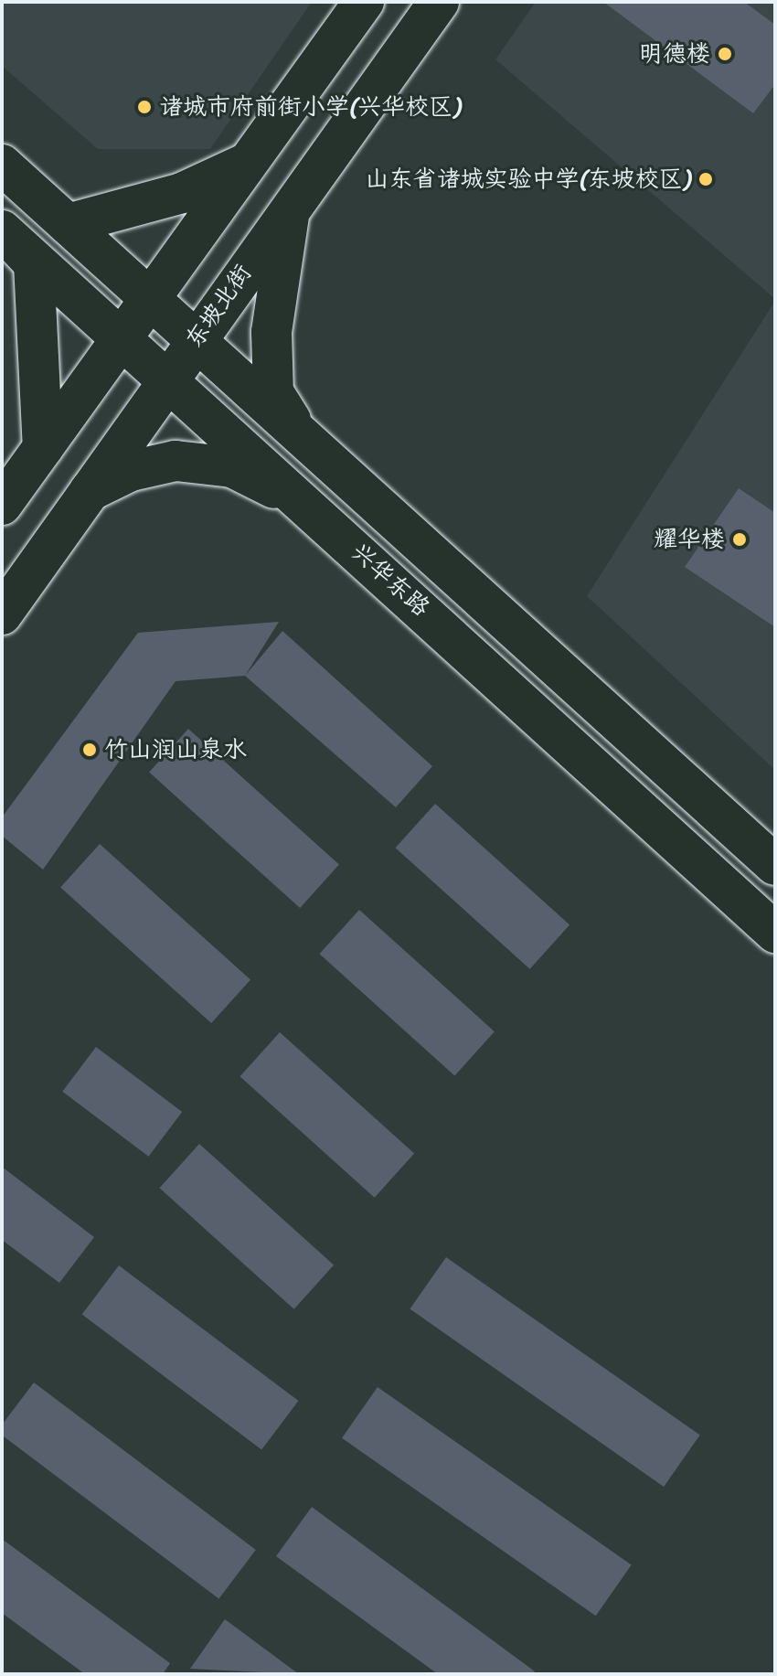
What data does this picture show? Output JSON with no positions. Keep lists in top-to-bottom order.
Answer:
{
  "streets": {
    "main road": ["东坡北街", "兴华东路"]
  },
  "crossings": [
    ["东坡北街", "兴华东路"]
  ],
  "places": [
    "明德楼",
    "诸城市府前街小学(兴华校区)",
    "山东省诸城实验中学(东坡校区)",
    "耀华楼",
    "竹山润山泉水"
  ]
}
